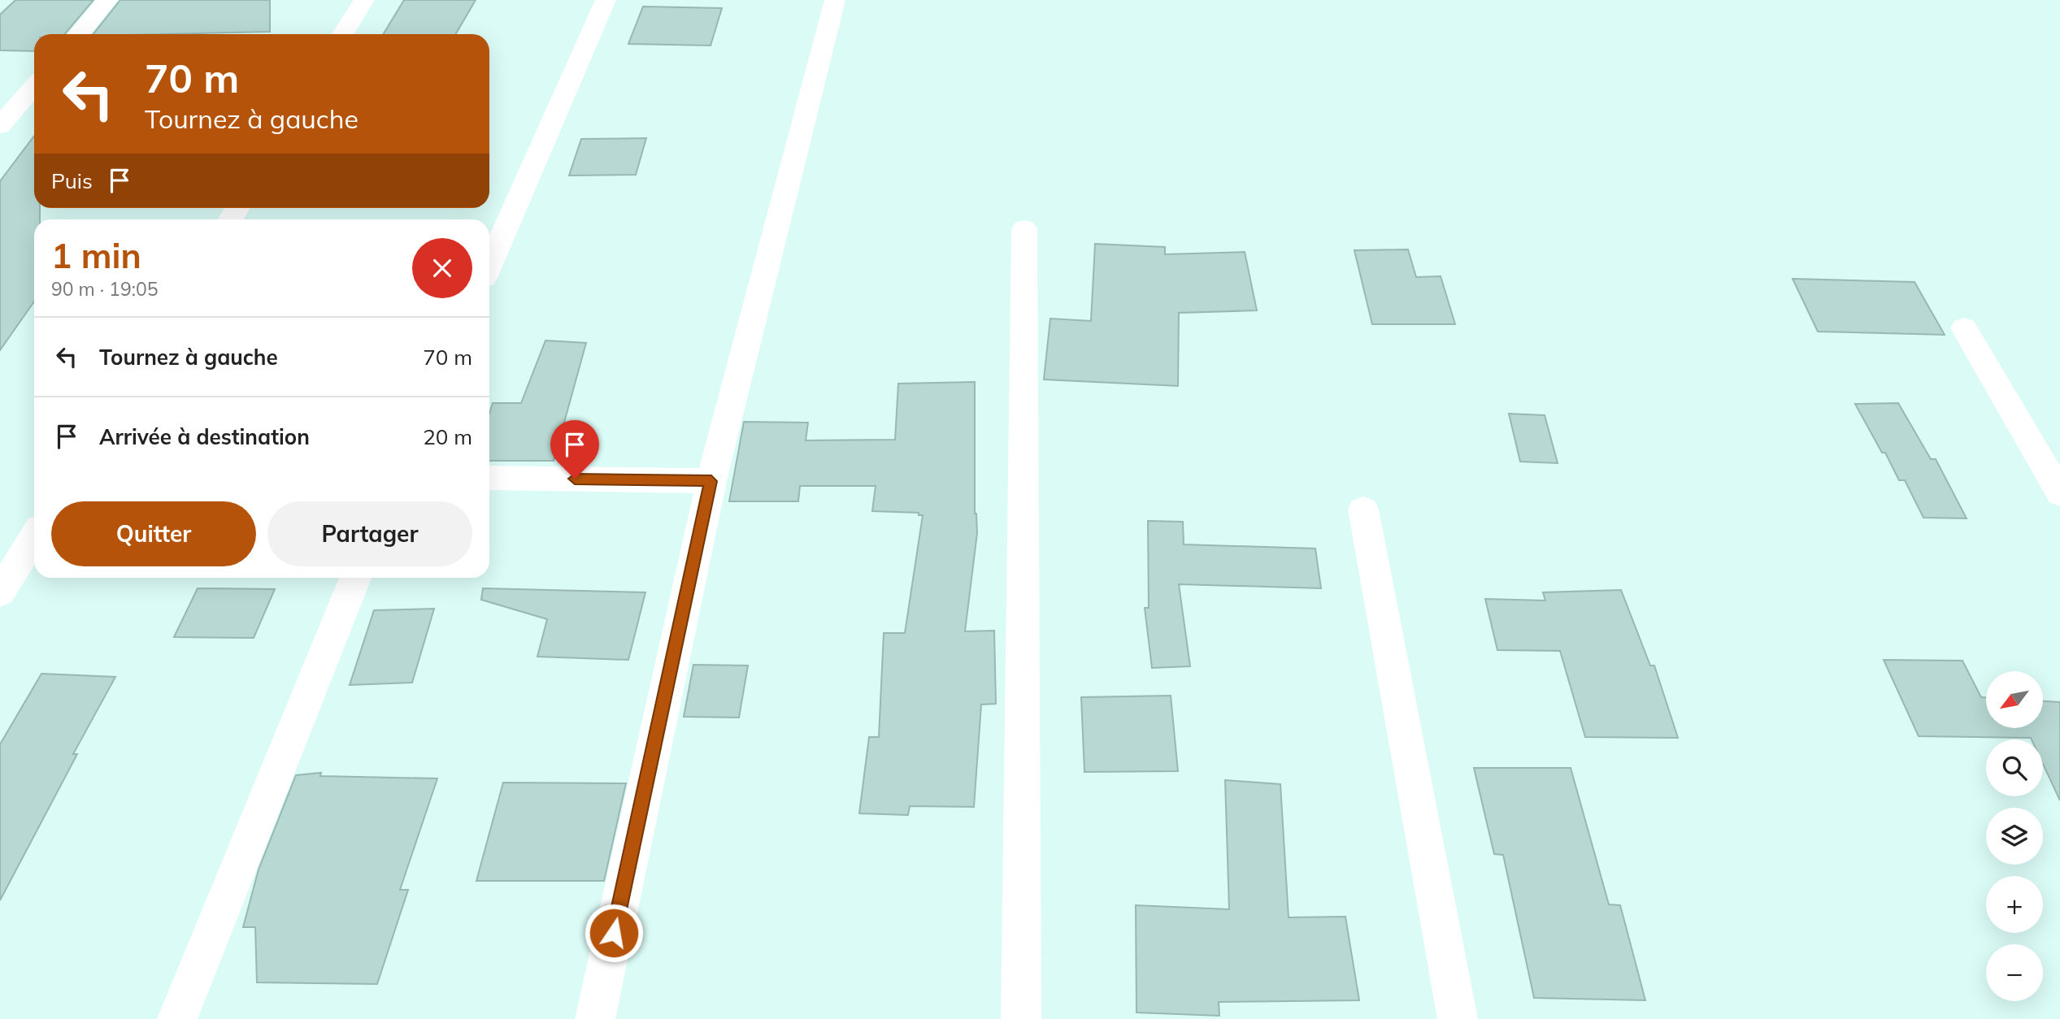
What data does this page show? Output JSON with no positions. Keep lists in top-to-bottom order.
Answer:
{
  "north": "bottom left",
  "page": {
    "turn": ["70 m", "Tournez à gauche"],
    "then": "Puis",
    "heading": ["1 min", "90 m · 19:05"],
    "list": [
      {
        "name": "Tournez à gauche",
        "value": "70 m"
      },
      {
        "name": "Arrivée à destination",
        "value": "20 m"
      }
    ],
    "buttons": ["Quitter", "Partager"],
    "map_buttons": ["+", "−"]
  }
}
